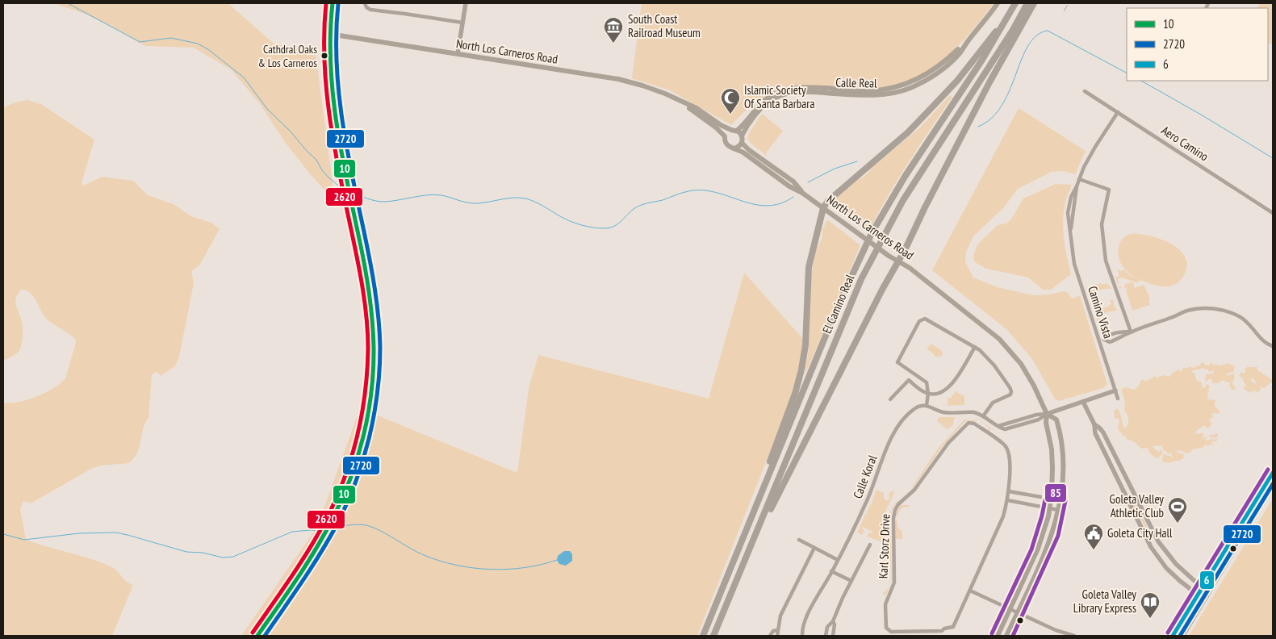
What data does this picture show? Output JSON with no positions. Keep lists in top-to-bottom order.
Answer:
{
  "streets": {
    "highway": ["El Camino Real"],
    "main road": ["North Los Carneros Road", "Calle Real"],
    "street": [
      "Aero Camino",
      "Camino Vista",
      "Calle Koral",
      "Karl Storz Drive"
    ]
  },
  "crossings": [
    ["North Los Carneros Road", "Calle Real"],
    ["Aero Camino", "Camino Vista"]
  ],
  "places": {
    "museum": ["South Coast Railroad Museum"],
    "other": ["Cathdral Oaks & Los Carneros"],
    "mosque": ["Islamic Society Of Santa Barbara"],
    "sports": ["Goleta Valley Athletic Club"],
    "public building": ["Goleta City Hall"],
    "library": ["Goleta Valley Library Express"]
  },
  "lines": [
    "transit line 10",
    "transit line 2620",
    "transit line 2720",
    "transit line 85",
    "transit line 6"
  ],
  "legend": ["10", "2720", "6"]
}
